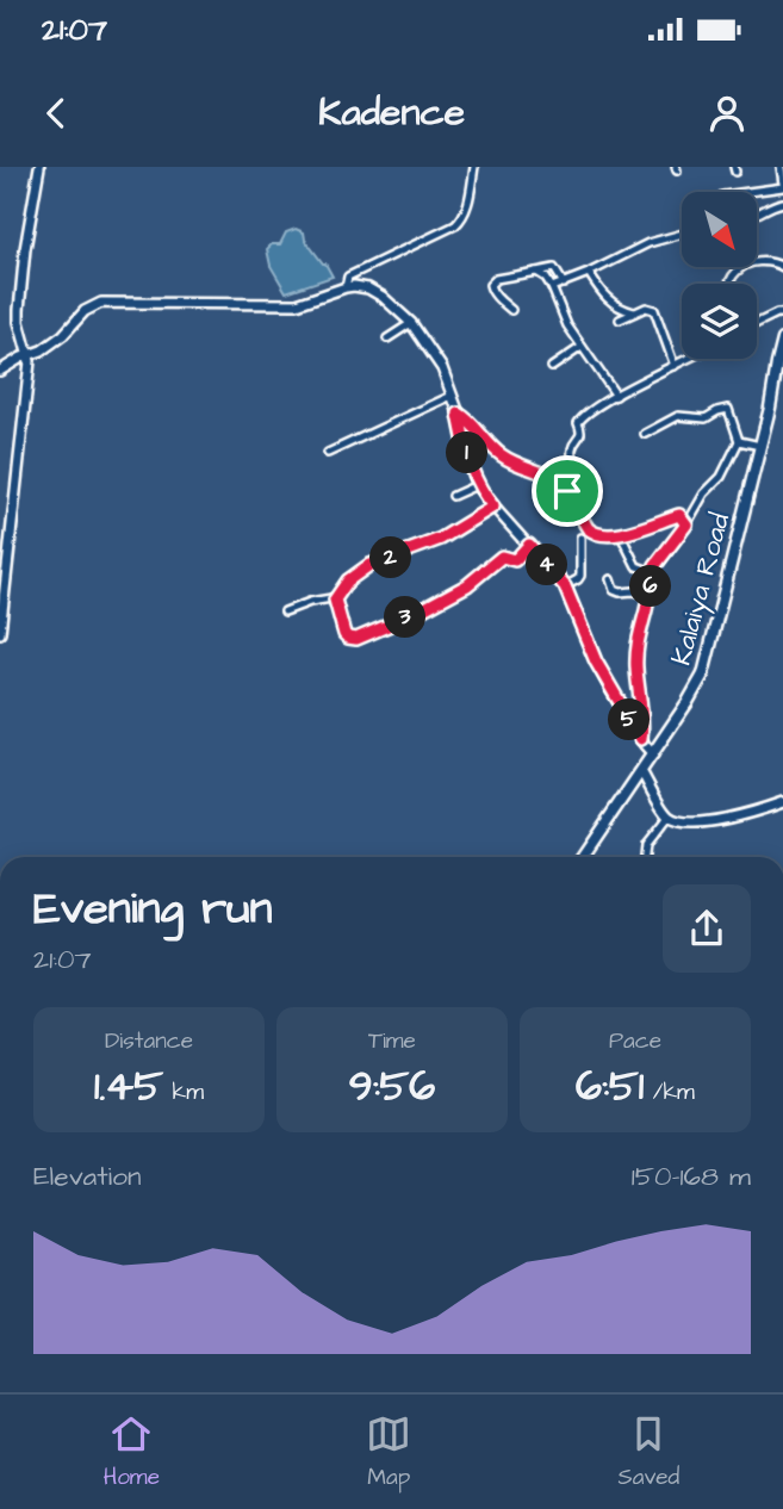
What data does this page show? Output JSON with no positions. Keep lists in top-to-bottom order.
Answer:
{
  "streets": {
    "main road": ["Kalaiya Road"]
  },
  "north": "bottom right",
  "page": {
    "status": "21:07",
    "header": "Kadence",
    "pins": [
      "1",
      "2",
      "4",
      "6",
      "3",
      "5"
    ],
    "heading": ["Evening run", "21:07"],
    "stats": [
      ["Distance", "1.45 km"],
      ["Time", "9:56"],
      ["Pace", "6:51 /km"]
    ],
    "chart": ["Elevation", "150–168 m"],
    "tabs": ["Home", "Map", "Saved"]
  }
}
